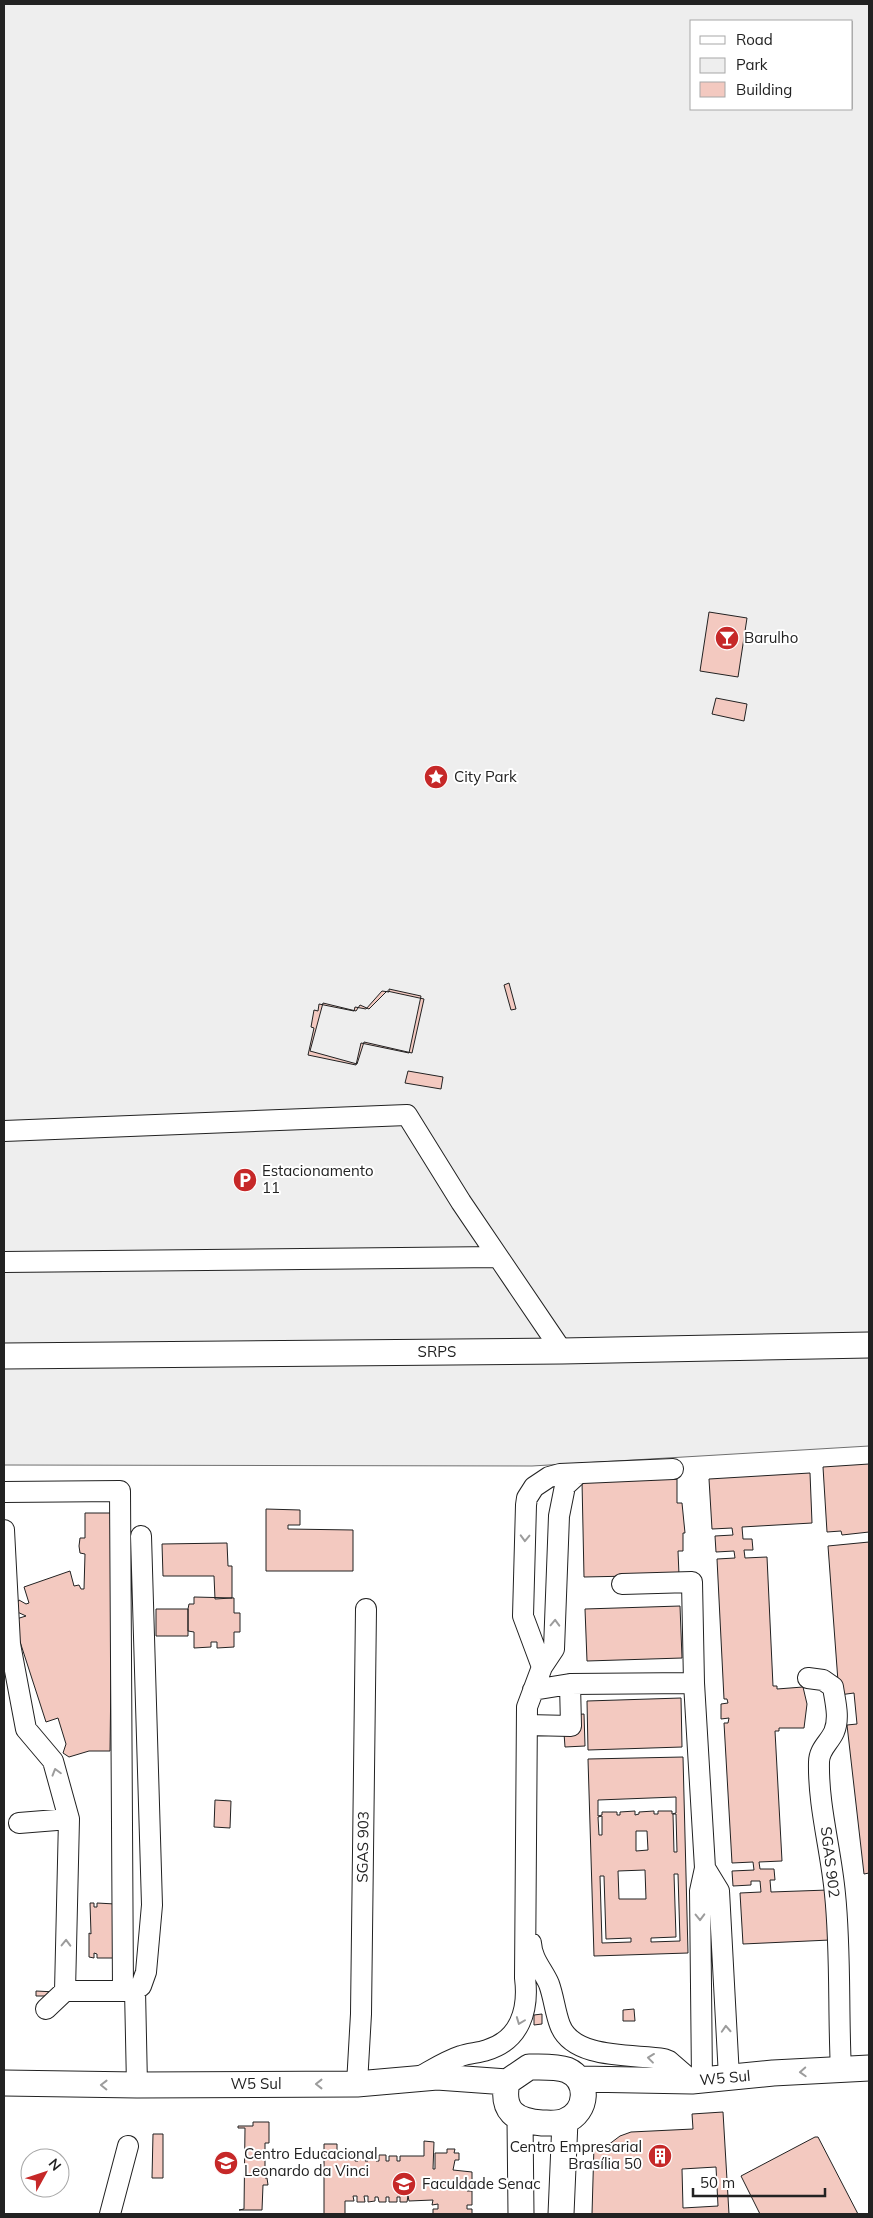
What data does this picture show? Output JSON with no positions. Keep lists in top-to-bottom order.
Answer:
{
  "streets": {
    "main road": ["SRPS", "W5 Sul"],
    "street": ["SGAS 903", "SGAS 902"]
  },
  "crossings": [
    ["SGAS 903", "W5 Sul"],
    ["SGAS 902", "W5 Sul"]
  ],
  "one_way": ["W5 Sul"],
  "places": {
    "bar": ["Barulho"],
    "place": ["City Park"],
    "parking": ["Estacionamento 11"],
    "building": ["Centro Empresarial Brasília 50"],
    "school or university": ["Centro Educacional Leonardo da Vinci", "Faculdade Senac"]
  },
  "legend": ["Road", "Park", "Building"],
  "scale_bar": "50 m",
  "north": "top right"
}
